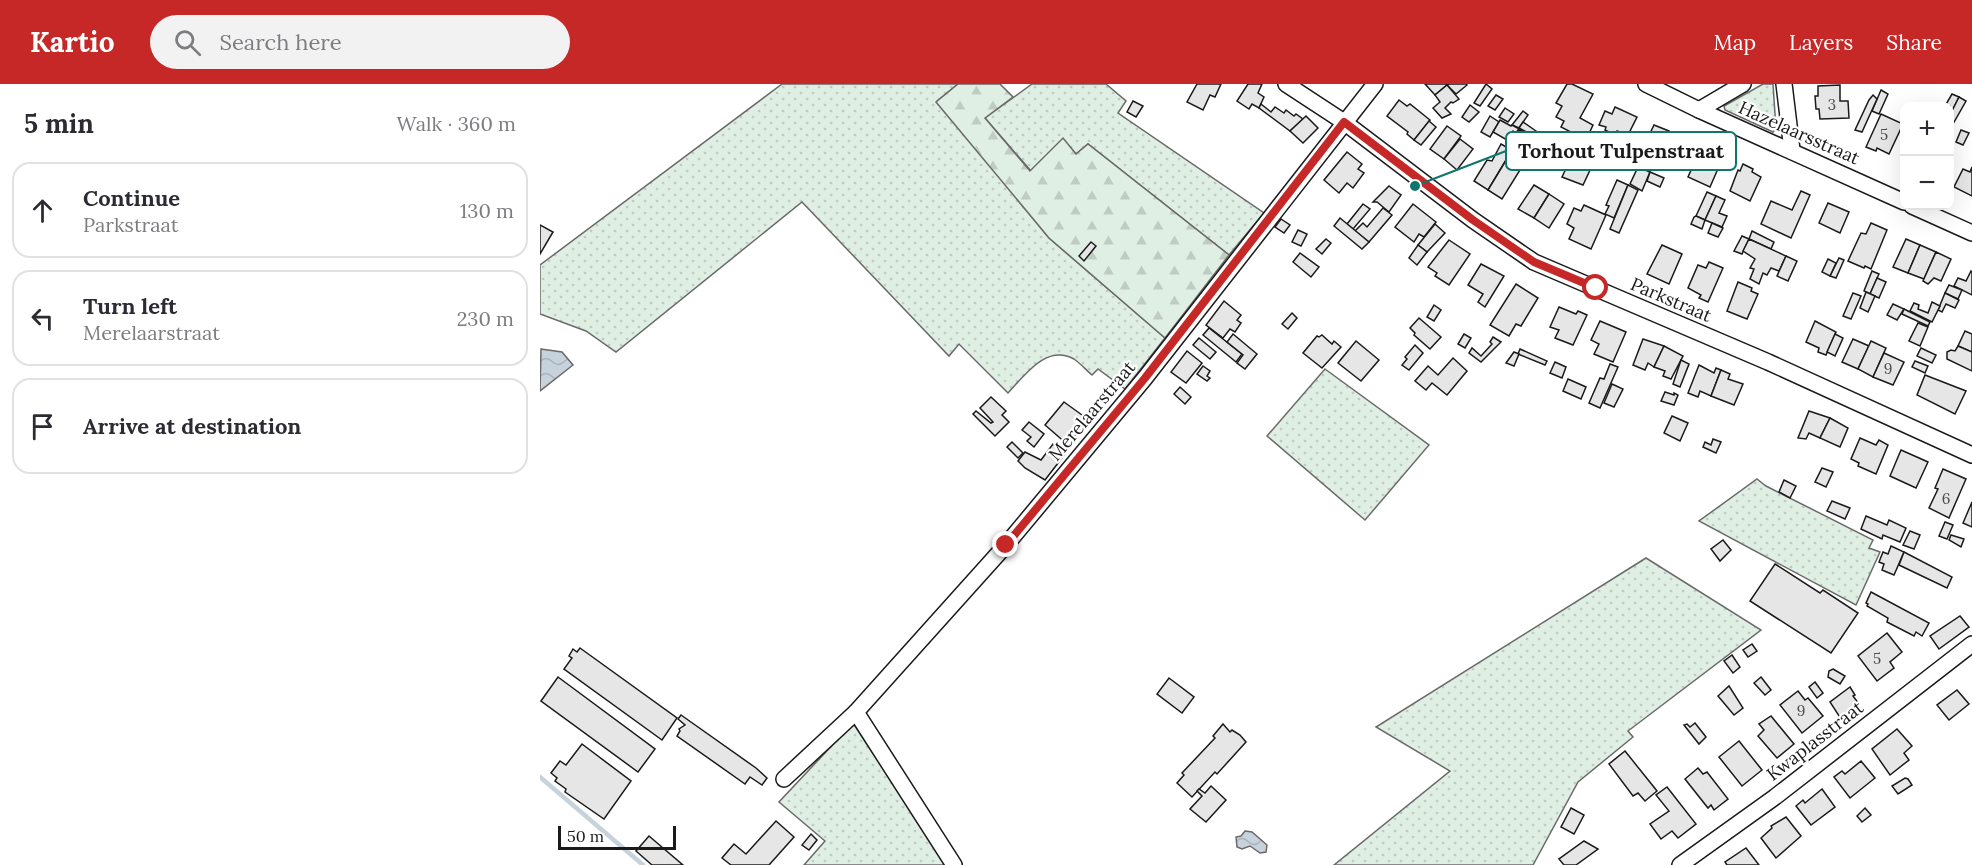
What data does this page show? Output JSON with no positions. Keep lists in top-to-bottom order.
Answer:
{
  "streets": {
    "street": [
      "Hazelaarsstraat",
      "Parkstraat",
      "Merelaarstraat",
      "Kwaplasstraat"
    ]
  },
  "crossings": [
    ["Parkstraat", "Merelaarstraat"]
  ],
  "places": ["Torhout Tulpenstraat"],
  "house_numbers": [
    "3",
    "5",
    "9",
    "6",
    "5",
    "9"
  ],
  "scale_bar": "50 m",
  "page": {
    "header": "Kartio",
    "search": "Search here",
    "nav": ["Map", "Layers", "Share"],
    "heading": ["5 min", "Walk · 360 m"],
    "map_buttons": ["+", "−"],
    "list": [
      ["Continue", "Parkstraat", "130 m"],
      ["Turn left", "Merelaarstraat", "230 m"],
      "Arrive at destination"
    ],
    "scale": "50 m"
  }
}
